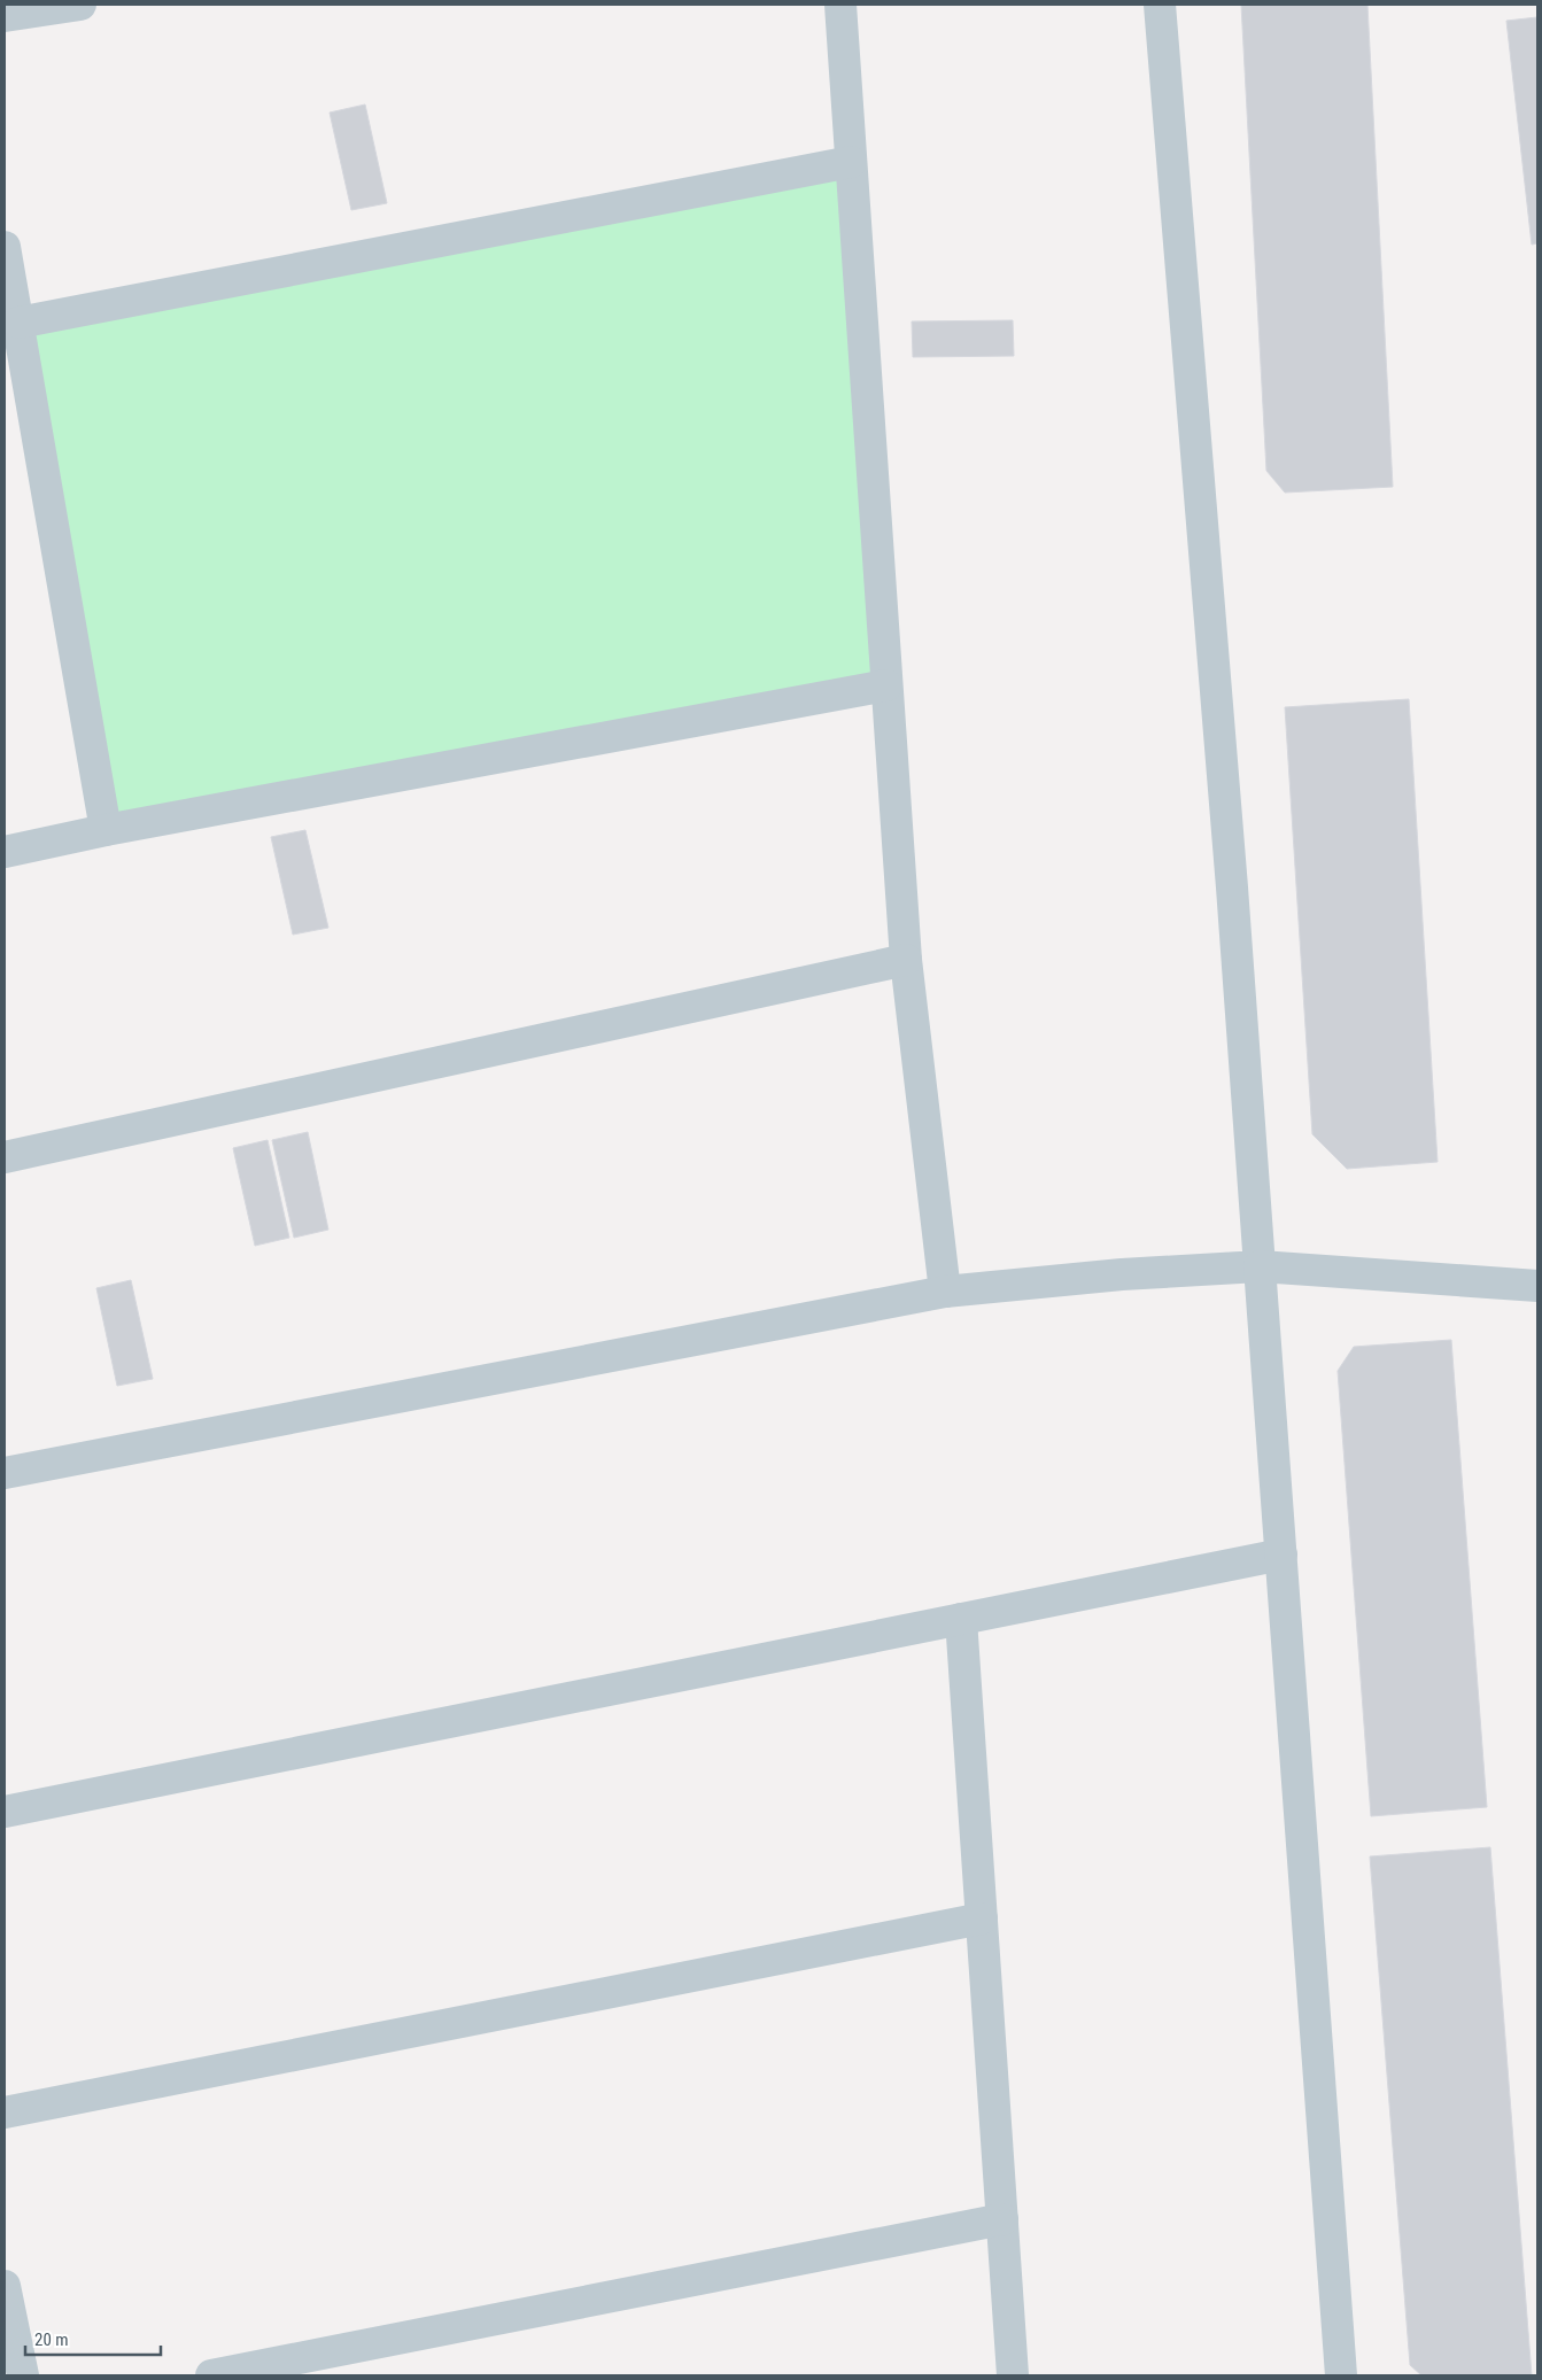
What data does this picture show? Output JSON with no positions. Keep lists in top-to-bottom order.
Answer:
{
  "scale_bar": "20 m"
}
